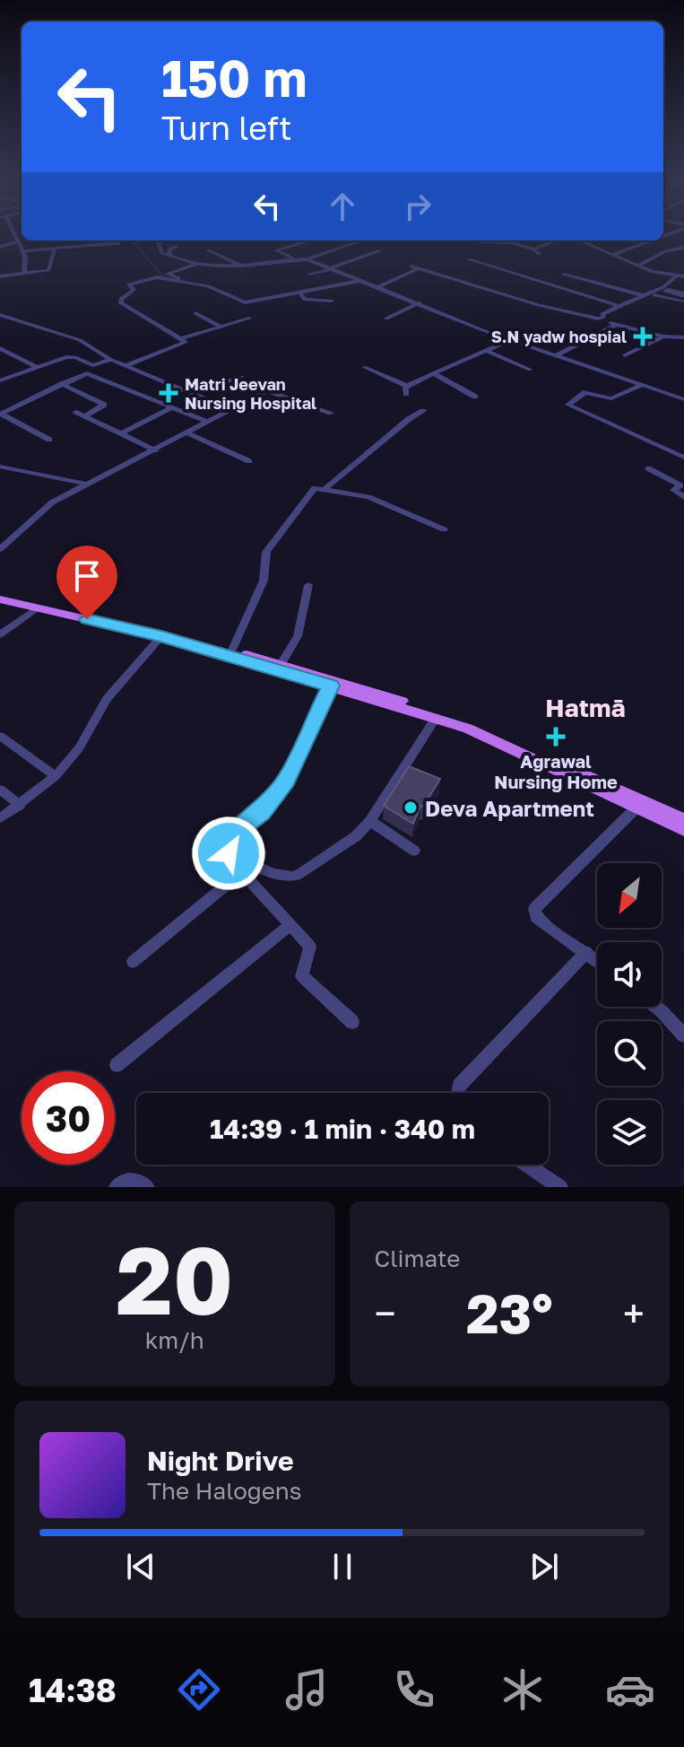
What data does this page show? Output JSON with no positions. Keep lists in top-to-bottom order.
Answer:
{
  "districts": ["Hatmā"],
  "places": {
    "health": ["S.N yadw hospial", "Matri Jeevan Nursing Hospital", "Agrawal Nursing Home"],
    "other": ["Deva Apartment"]
  },
  "north": "bottom left",
  "page": {
    "turn": ["150 m", "Turn left"],
    "limit": "30",
    "trip": "14:39 · 1 min · 340 m",
    "tile": [
      ["20", "km/h"],
      "Climate"
    ],
    "heat": ["−", "23°", "+"],
    "song": ["Night Drive", "The Halogens"],
    "tabs": "14:38"
  }
}
